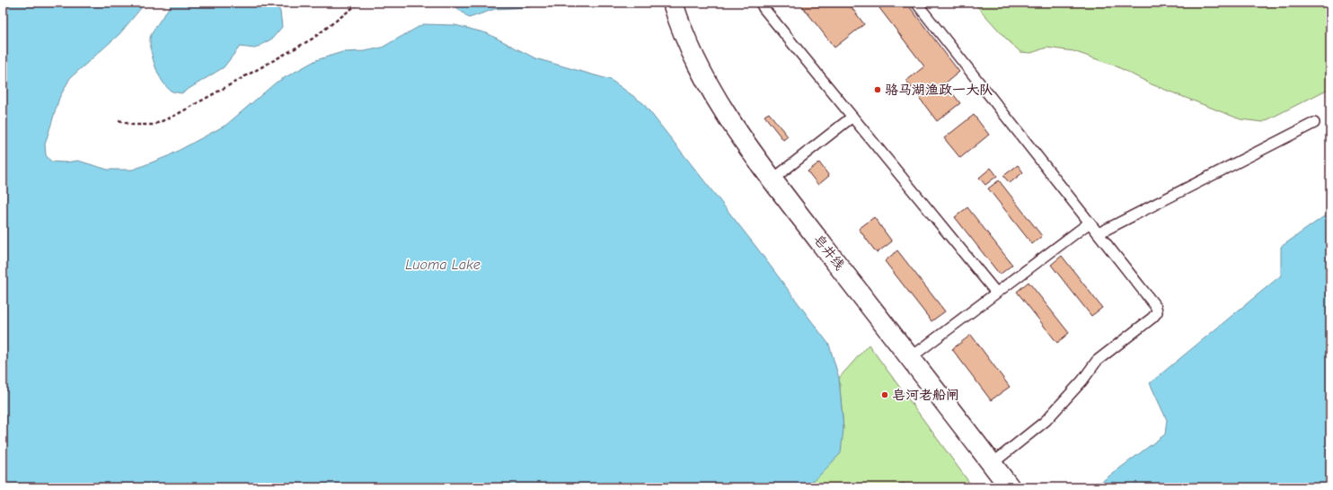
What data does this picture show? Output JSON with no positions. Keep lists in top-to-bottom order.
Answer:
{
  "streets": {
    "street": ["皂井线"]
  },
  "water": ["Luoma Lake"],
  "places": ["骆马湖渔政一大队", "皂河老船闸"]
}
